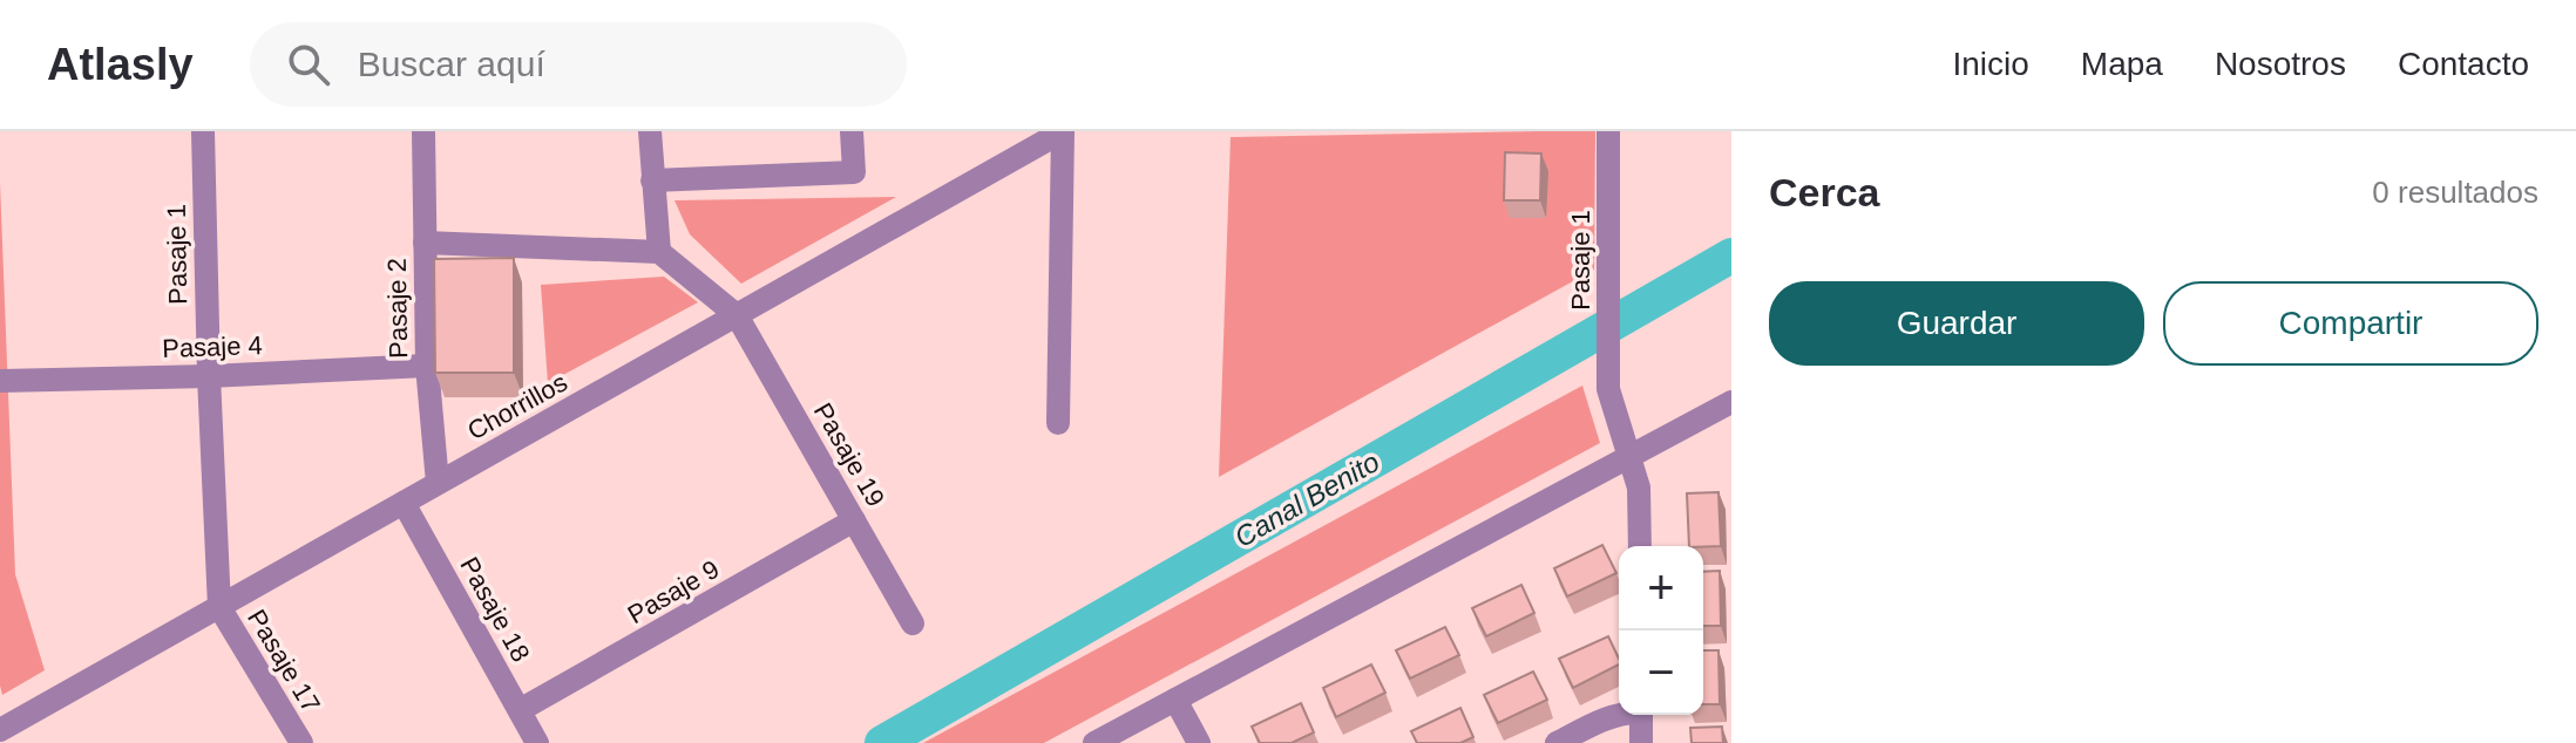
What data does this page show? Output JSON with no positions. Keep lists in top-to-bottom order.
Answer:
{
  "streets": {
    "street": [
      "Pasaje 1",
      "Pasaje 2",
      "Pasaje 4",
      "Chorrillos",
      "Pasaje 19",
      "Pasaje 9",
      "Pasaje 18",
      "Pasaje 17"
    ]
  },
  "crossings": [
    ["Pasaje 1", "Pasaje 4"],
    ["Pasaje 2", "Pasaje 4"],
    ["Pasaje 2", "Chorrillos"],
    ["Chorrillos", "Pasaje 19"],
    ["Chorrillos", "Pasaje 18"],
    ["Chorrillos", "Pasaje 17"],
    ["Pasaje 19", "Pasaje 9"],
    ["Pasaje 9", "Pasaje 18"]
  ],
  "water": ["Canal Benito"],
  "page": {
    "header": "Atlasly",
    "search": "Buscar aquí",
    "nav": [
      "Inicio",
      "Mapa",
      "Nosotros",
      "Contacto"
    ],
    "heading": ["Cerca", "0 resultados"],
    "buttons": ["Guardar", "Compartir"],
    "map_buttons": ["+", "−"]
  }
}
